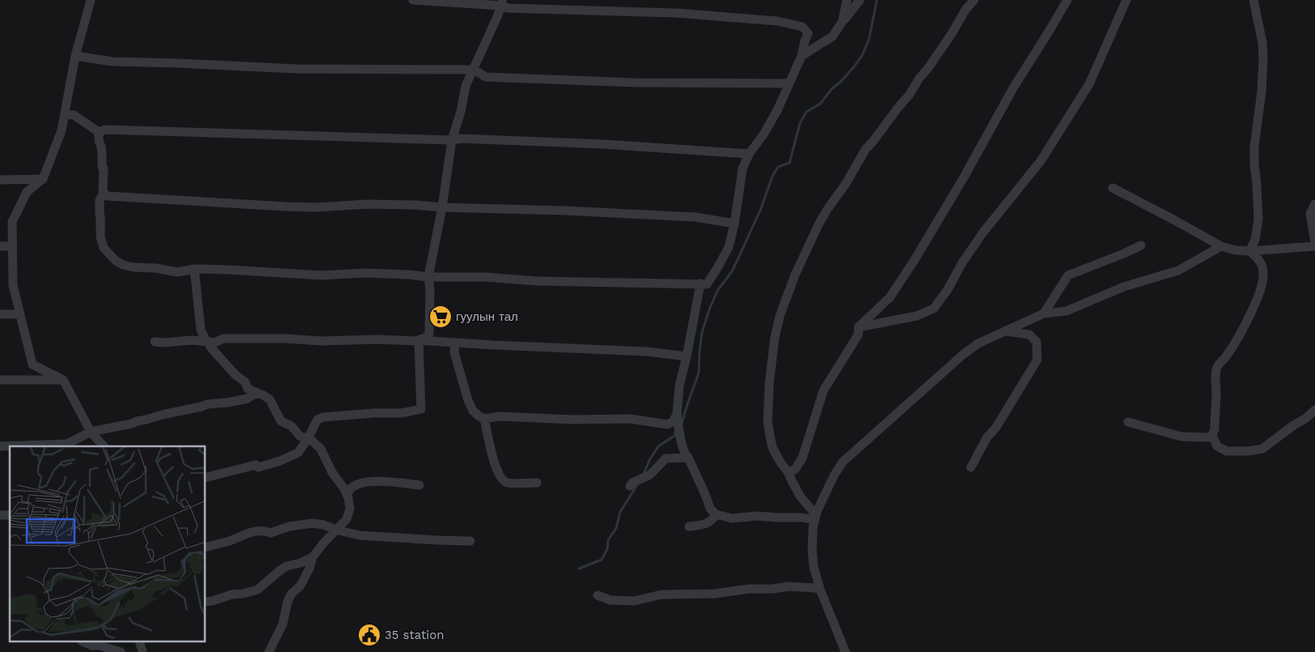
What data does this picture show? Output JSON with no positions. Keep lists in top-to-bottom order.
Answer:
{
  "places": {
    "supermarket": ["гуулын тал"],
    "public building": ["35 station"]
  }
}
